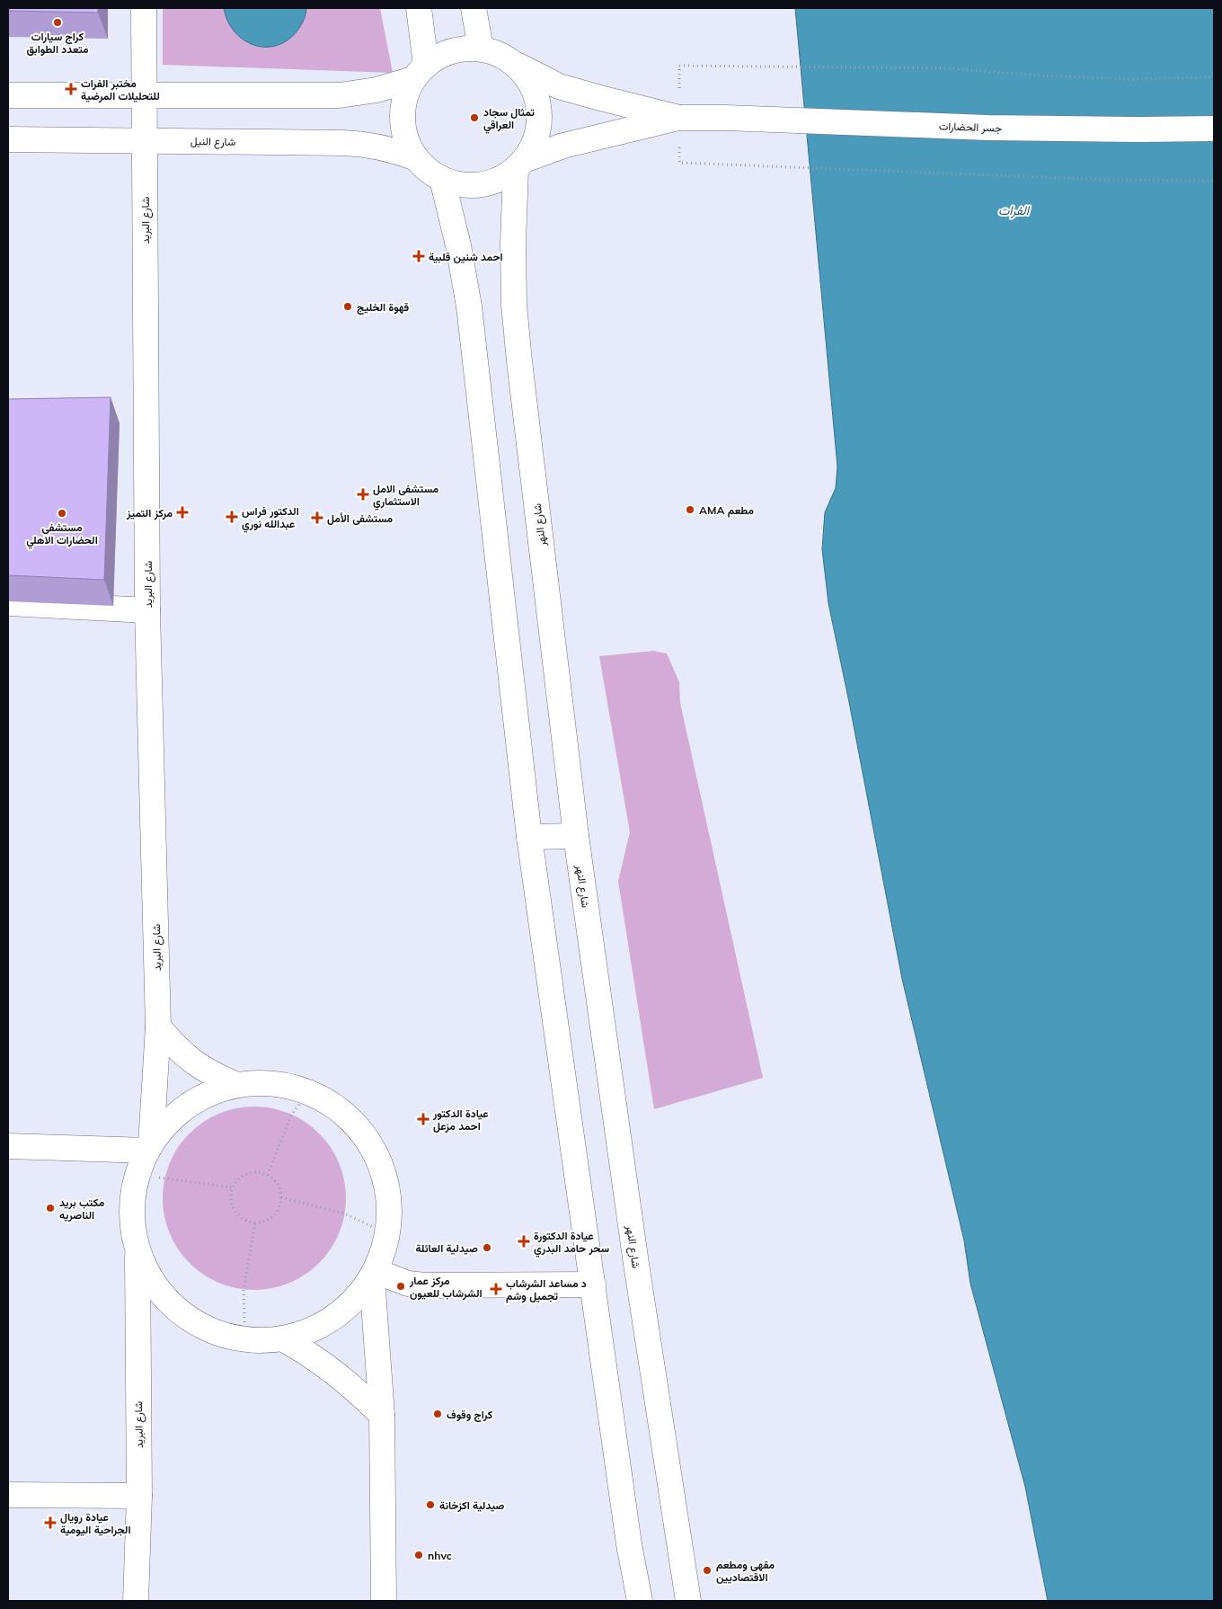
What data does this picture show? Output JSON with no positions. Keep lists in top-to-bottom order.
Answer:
{
  "streets": {
    "main road": [
      "جسر الحضارات",
      "شارع النيل",
      "شارع البريد",
      "شارع النهر"
    ]
  },
  "crossings": [
    ["شارع النيل", "شارع البريد"],
    ["شارع النيل", "شارع النهر"]
  ],
  "water": ["الفرات"],
  "places": {
    "other": [
      "كراج سيارات متعدد الطوابق",
      "تمثال سجاد العراقي",
      "قهوة الخليج",
      "AMA مطعم",
      "مستشفى الحضارات الاهلي",
      "مكتب بريد الناصريه",
      "صيدلية العائلة",
      "مركز عمار الشرشاب للعيون",
      "كراج وقوف",
      "صيدلية اكزخانة",
      "nhvc",
      "مقهى ومطعم الاقتصاديين"
    ],
    "health": [
      "مختبر الفرات للتحليلات المرضية",
      "احمد شنين قلبية",
      "مستشفى الامل الاستثماري",
      "مركز التميز",
      "ﺍﻟﺪﻛﺘﻮﺭ ﻓﺮﺍﺱ ﻋﺒﺪﺍﻟﻠﻪ ﻧﻮﺭﻱ",
      "مستشفى الأمل",
      "عيادة الدكتور احمد مزعل",
      "عيادة الدكتورة سحر حامد البدري",
      "د مساعد الشرشاب تجميل وشم",
      "عيادة رويال الجراحية اليومية"
    ]
  }
}
